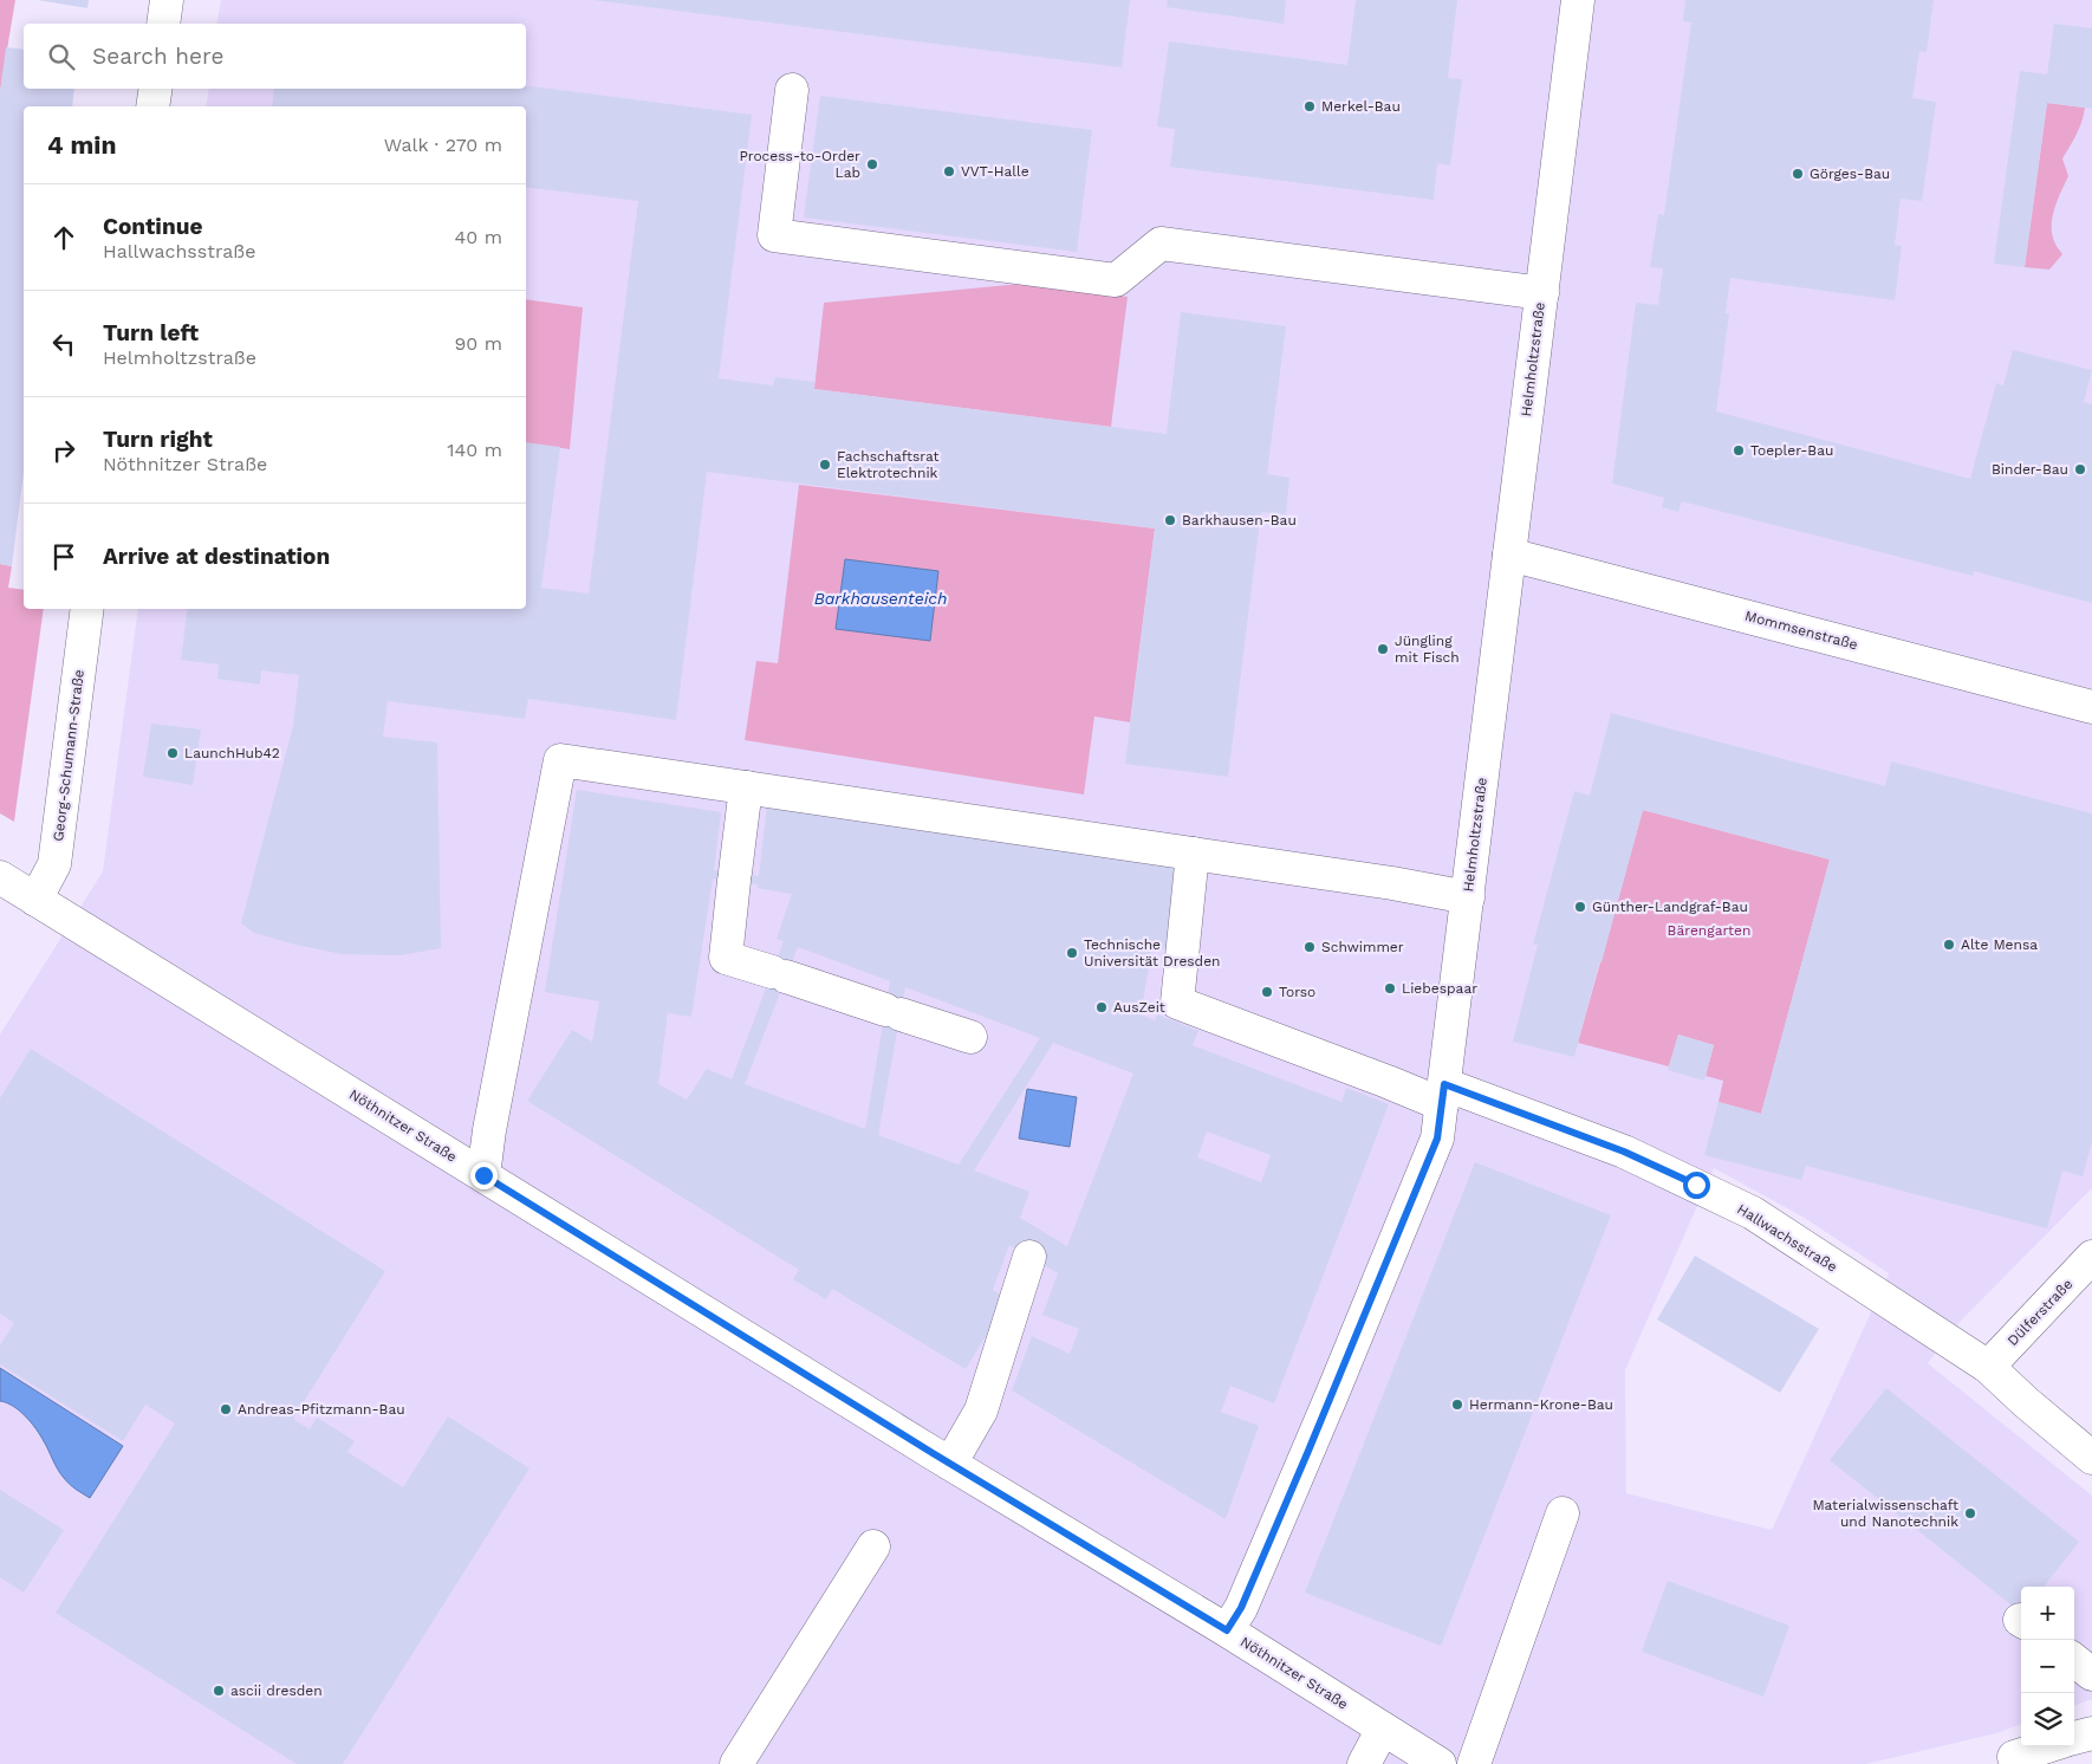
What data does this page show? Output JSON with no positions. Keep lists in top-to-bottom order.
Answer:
{
  "streets": {
    "street": [
      "Helmholtzstraße",
      "Mommsenstraße",
      "Georg-Schumann-Straße",
      "Nöthnitzer Straße",
      "Hallwachsstraße",
      "Dülferstraße"
    ]
  },
  "crossings": [
    ["Helmholtzstraße", "Mommsenstraße"],
    ["Helmholtzstraße", "Nöthnitzer Straße"],
    ["Helmholtzstraße", "Hallwachsstraße"],
    ["Georg-Schumann-Straße", "Nöthnitzer Straße"],
    ["Hallwachsstraße", "Dülferstraße"]
  ],
  "water": ["Barkhausenteich"],
  "parks": ["Bärengarten"],
  "places": [
    "Merkel-Bau",
    "Process-to-Order Lab",
    "VVT-Halle",
    "Görges-Bau",
    "Toepler-Bau",
    "Fachschaftsrat Elektrotechnik",
    "Binder-Bau",
    "Barkhausen-Bau",
    "Jüngling mit Fisch",
    "LaunchHub42",
    "Günther-Landgraf-Bau",
    "Alte Mensa",
    "Schwimmer",
    "Technische Universität Dresden",
    "Liebespaar",
    "Torso",
    "AusZeit",
    "Hermann-Krone-Bau",
    "Andreas-Pfitzmann-Bau",
    "Materialwissenschaft und Nanotechnik",
    "ascii dresden"
  ],
  "page": {
    "search": "Search here",
    "heading": ["4 min", "Walk · 270 m"],
    "list": [
      ["Continue", "Hallwachsstraße", "40 m"],
      ["Turn left", "Helmholtzstraße", "90 m"],
      ["Turn right", "Nöthnitzer Straße", "140 m"],
      "Arrive at destination"
    ],
    "map_buttons": ["+", "−"]
  }
}
